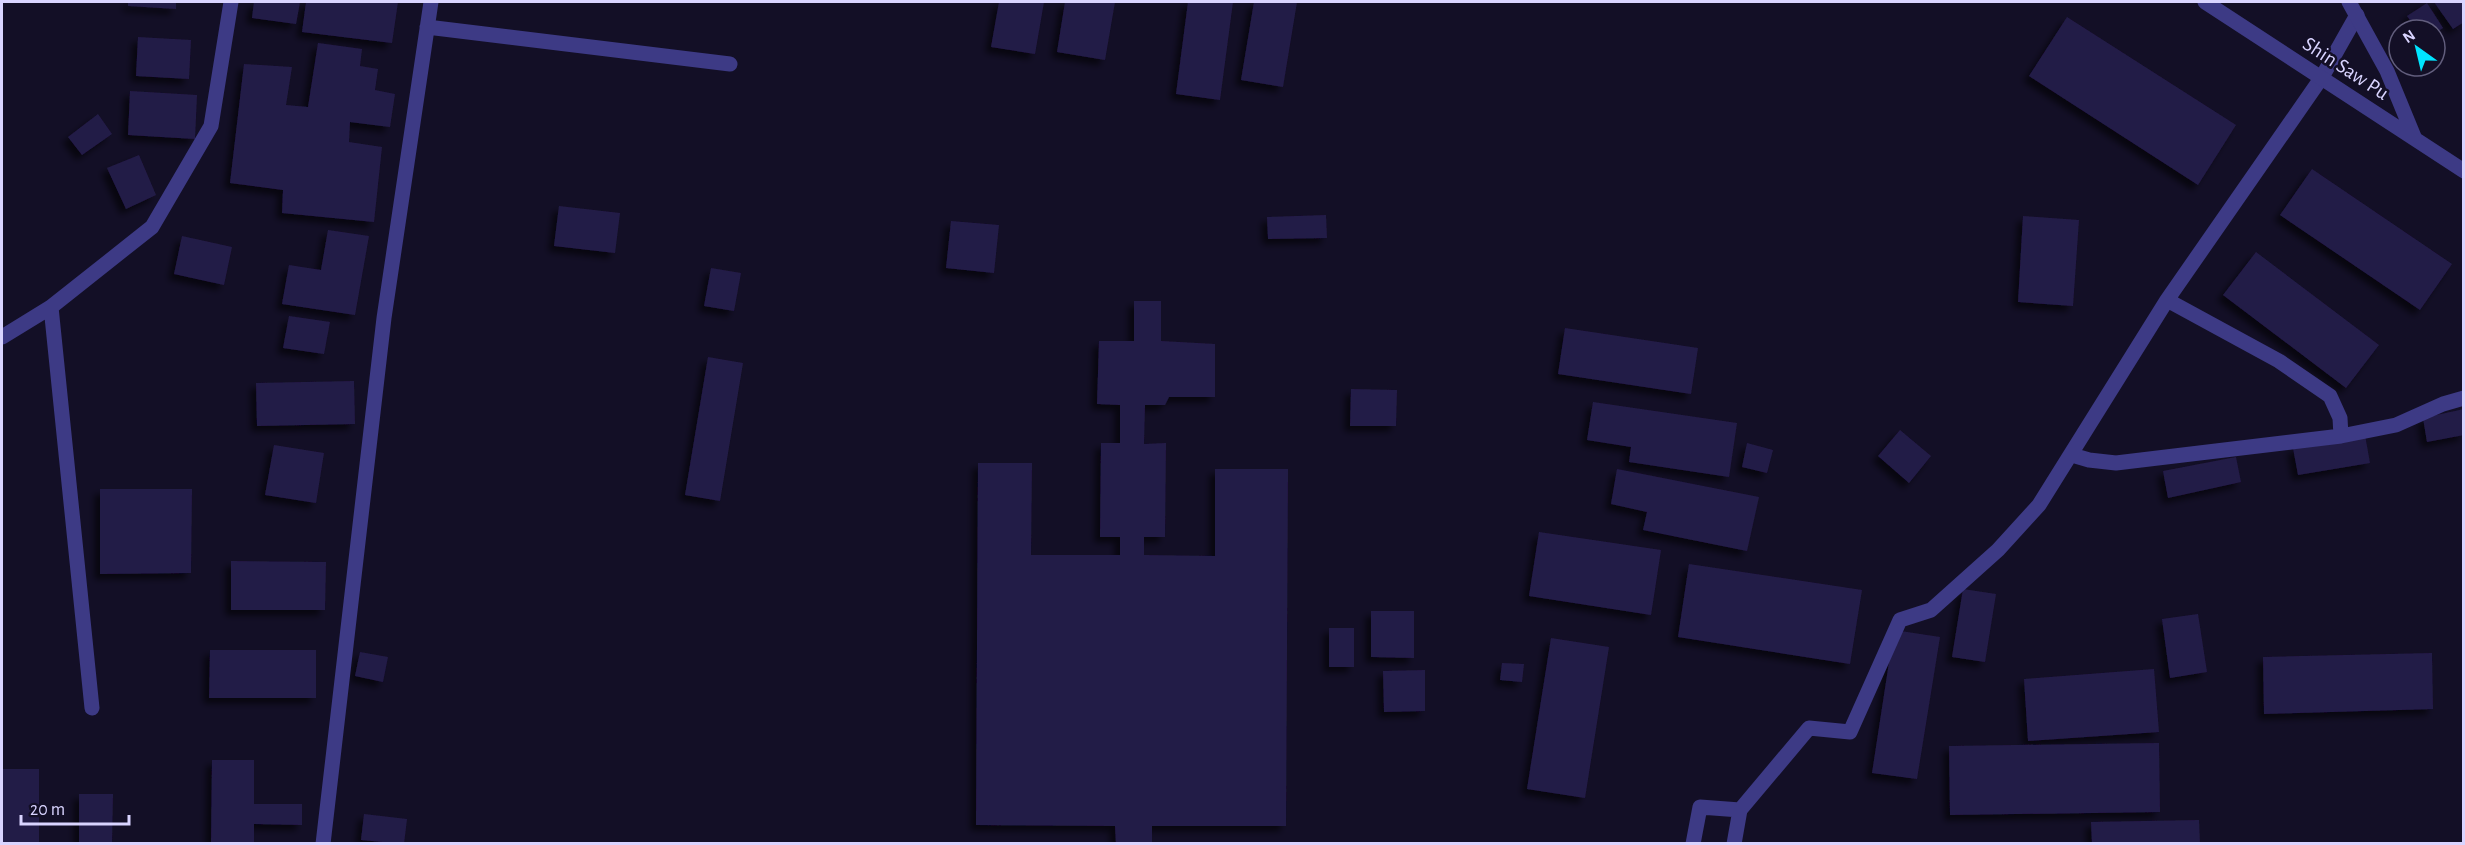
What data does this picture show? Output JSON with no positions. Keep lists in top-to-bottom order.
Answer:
{
  "streets": {
    "street": ["Shin Saw Pu"]
  },
  "scale_bar": "20 m",
  "north": "top left"
}
